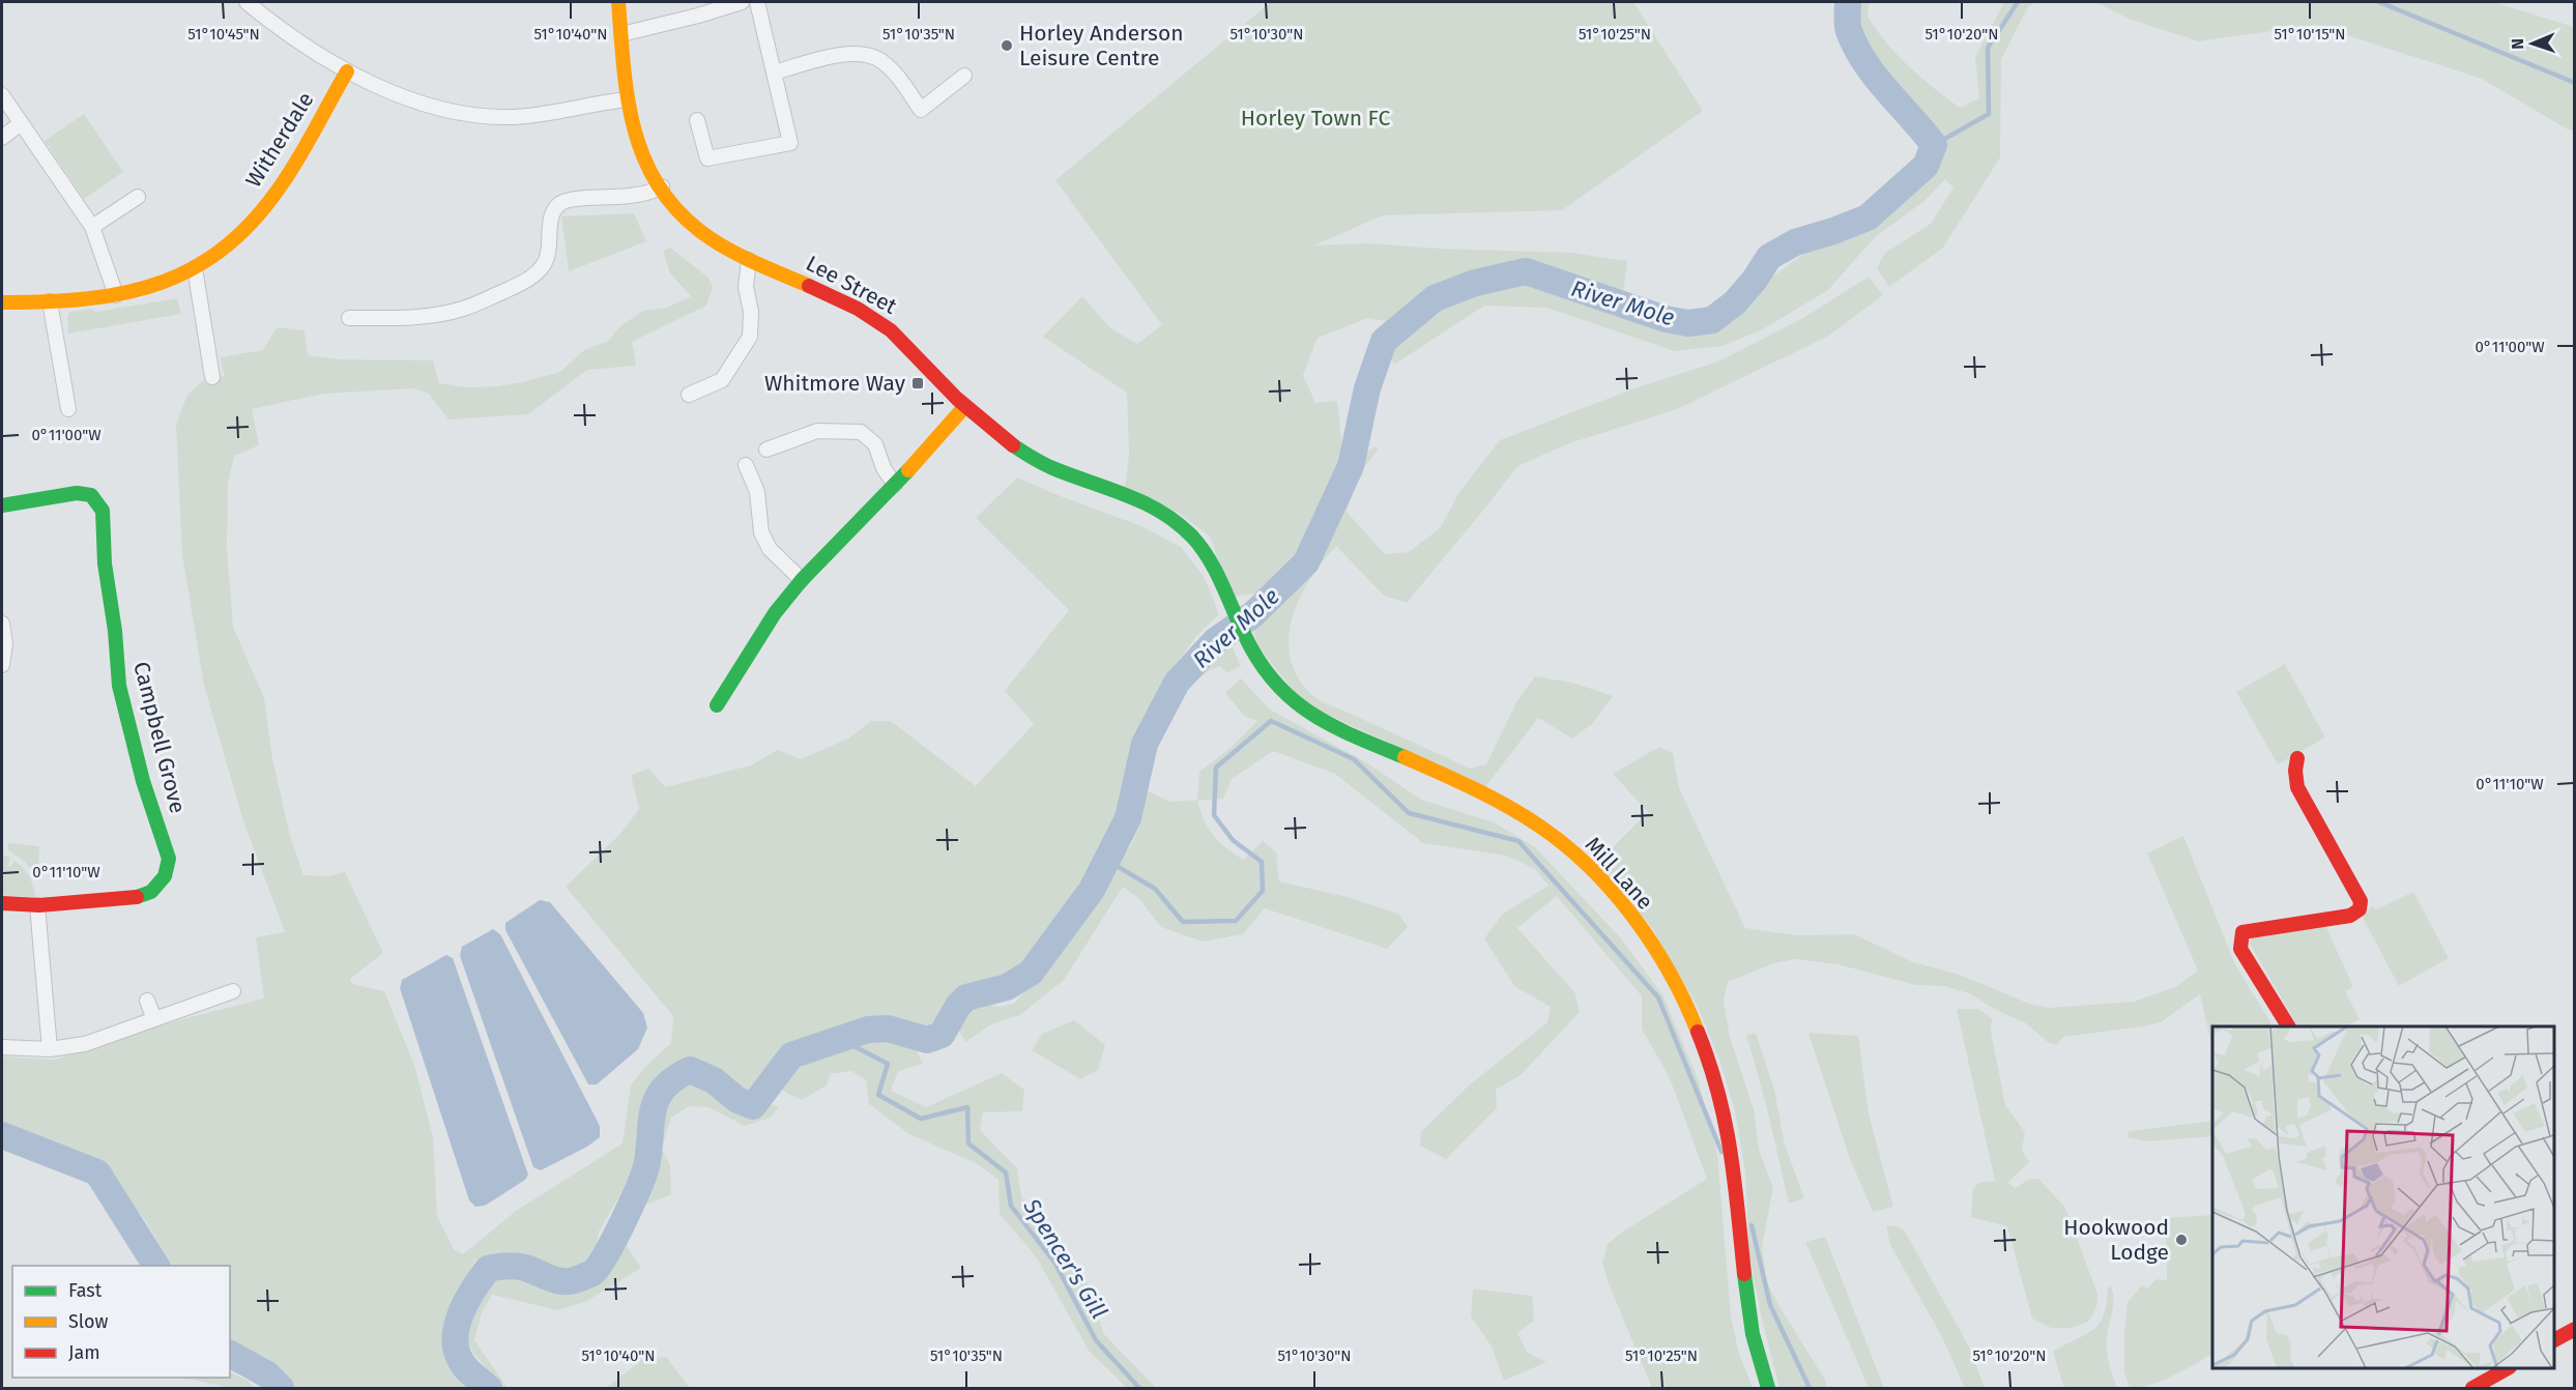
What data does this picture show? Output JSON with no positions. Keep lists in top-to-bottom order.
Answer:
{
  "streets": {
    "street": [
      "Witherdale",
      "Lee Street",
      "Campbell Grove",
      "Mill Lane"
    ]
  },
  "crossings": [
    ["Lee Street", "Mill Lane"]
  ],
  "water": ["River Mole", "Spencer's Gill"],
  "parks": ["Horley Town FC"],
  "places": {
    "other": ["Horley Anderson Leisure Centre", "Hookwood Lodge"],
    "transit": ["Whitmore Way"]
  },
  "legend": ["Fast", "Slow", "Jam"],
  "north": "left",
  "coordinates": [
    "51°10'45\"N",
    "51°10'40\"N",
    "51°10'35\"N",
    "51°10'30\"N",
    "51°10'25\"N",
    "51°10'20\"N",
    "51°10'15\"N",
    "0°11'00\"W",
    "0°11'10\"W"
  ]
}
